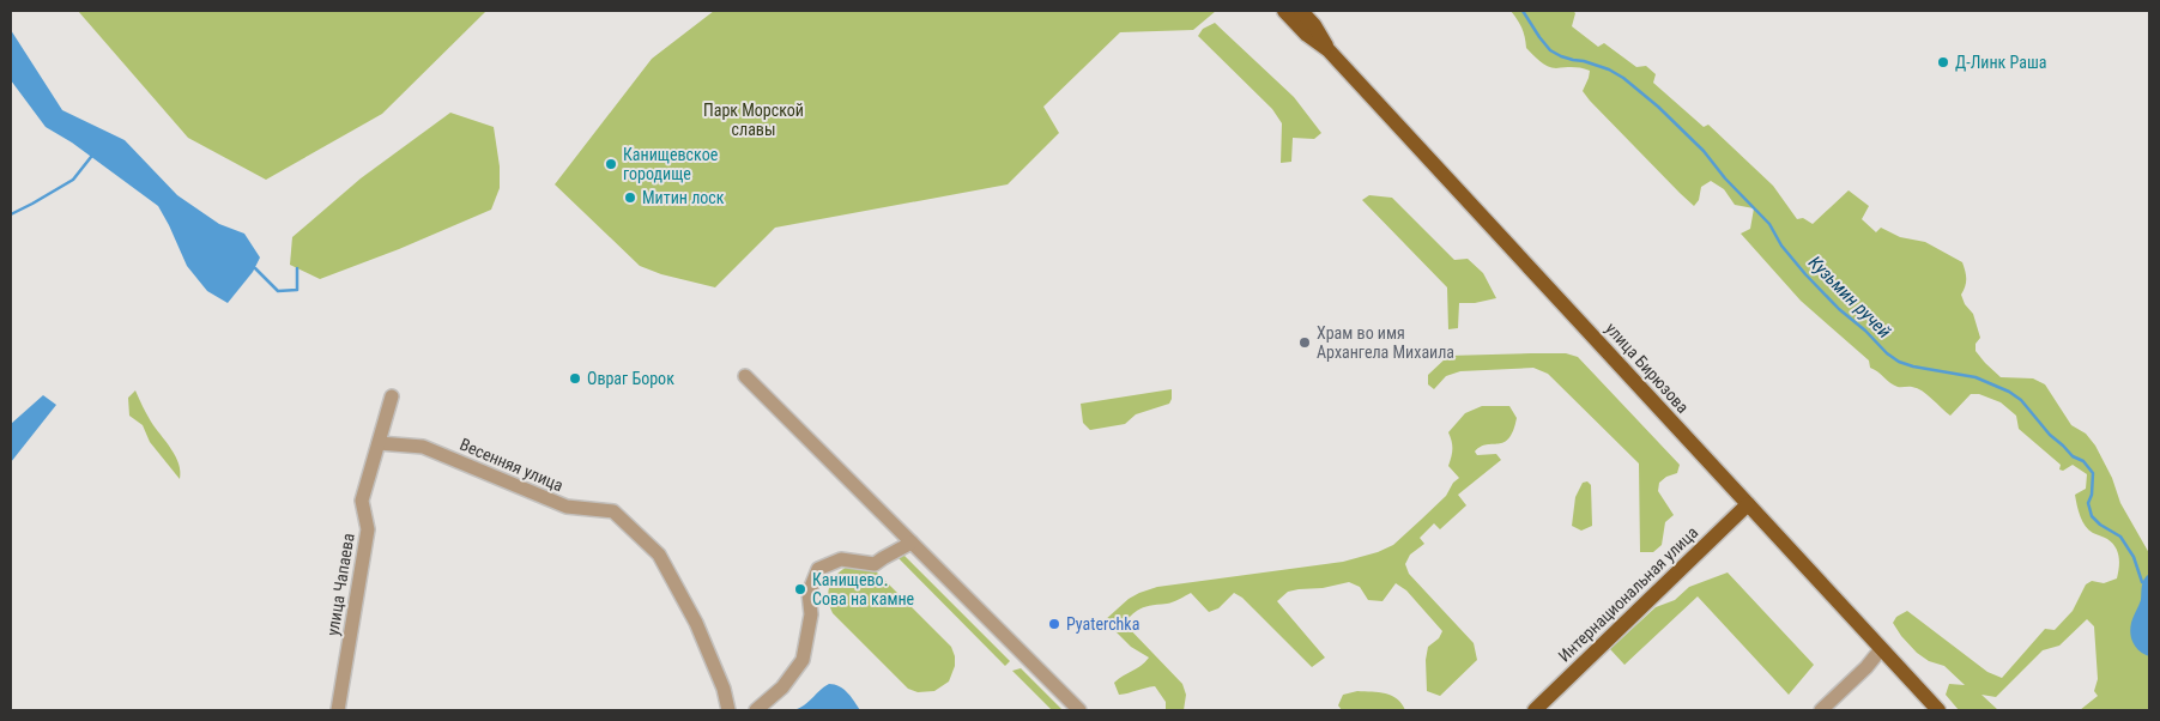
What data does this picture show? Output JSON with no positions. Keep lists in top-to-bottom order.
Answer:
{
  "streets": {
    "main road": ["улица Бирюзова", "Интернациональная улица"],
    "street": ["Весенняя улица", "улица Чапаева"]
  },
  "crossings": [
    ["улица Бирюзова", "Интернациональная улица"],
    ["Весенняя улица", "улица Чапаева"]
  ],
  "water": ["Кузьмин ручей"],
  "parks": ["Парк Морской славы"],
  "places": [
    "Д-Линк Раша",
    "Канищевское городище",
    "Митин лоск",
    "Храм во имя Архангела Михаила",
    "Овраг Борок",
    "Канищево. Сова на камне",
    "Pyaterchka"
  ]
}
